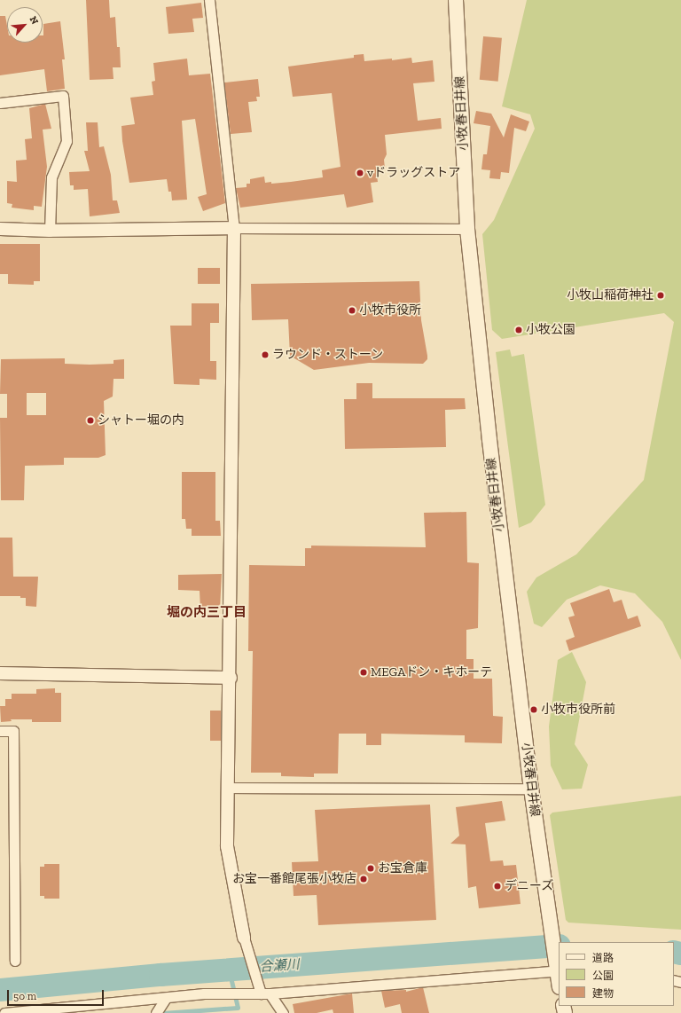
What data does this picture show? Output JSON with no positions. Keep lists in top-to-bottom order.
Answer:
{
  "streets": {
    "main road": ["小牧春日井線"]
  },
  "districts": ["堀の内三丁目"],
  "water": ["合瀬川"],
  "places": [
    "vドラッグストア",
    "小牧山稲荷神社",
    "小牧市役所",
    "小牧公園",
    "ラウンド・ストーン",
    "シャトー堀の内",
    "MEGAドン・キホーテ",
    "小牧市役所前",
    "お宝倉庫",
    "お宝一番館尾張小牧店",
    "デニーズ"
  ],
  "legend": ["道路", "公園", "建物"],
  "scale_bar": "50 m",
  "north": "top right"
}
